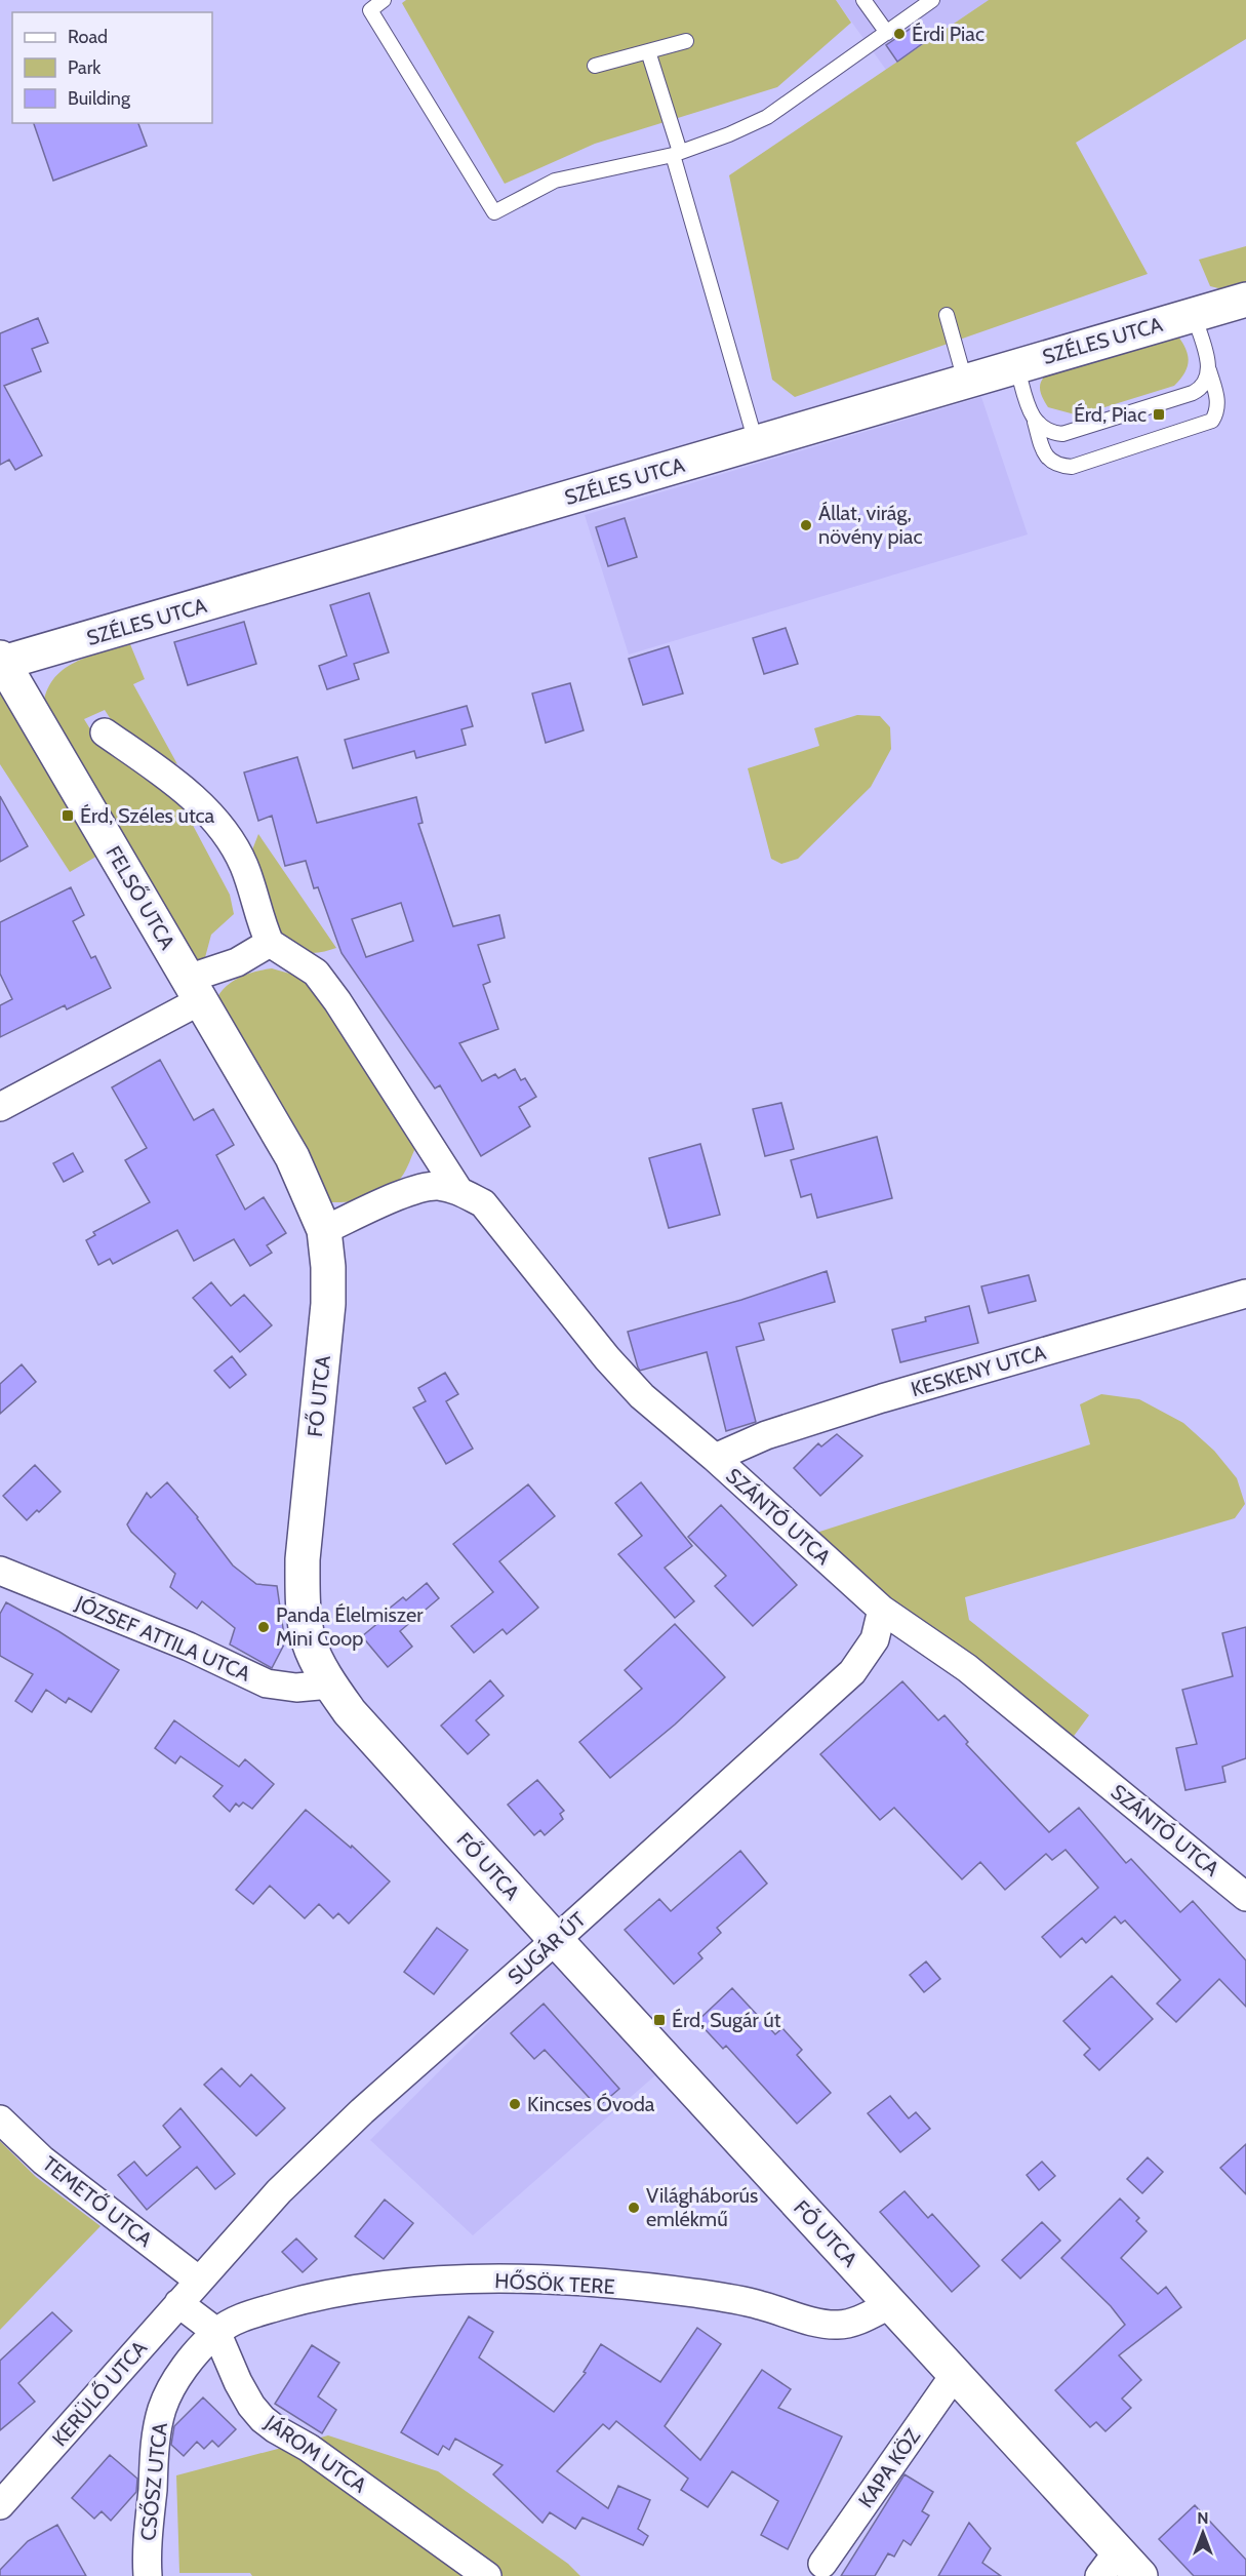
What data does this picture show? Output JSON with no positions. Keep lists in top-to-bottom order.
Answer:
{
  "streets": {
    "street": [
      "SZÉLES UTCA",
      "FELSŐ UTCA",
      "KESKENY UTCA",
      "FŐ UTCA",
      "SZÁNTÓ UTCA",
      "JÓZSEF ATTILA UTCA",
      "SUGÁR ÚT",
      "TEMETŐ UTCA",
      "HŐSÖK TERE",
      "KERÜLŐ UTCA",
      "JÁROM UTCA",
      "KAPA KÖZ",
      "CSŐSZ UTCA"
    ]
  },
  "crossings": [
    ["SZÉLES UTCA", "FELSŐ UTCA"],
    ["FELSŐ UTCA", "FŐ UTCA"],
    ["KESKENY UTCA", "SZÁNTÓ UTCA"],
    ["FŐ UTCA", "SZÁNTÓ UTCA"],
    ["FŐ UTCA", "JÓZSEF ATTILA UTCA"],
    ["FŐ UTCA", "SUGÁR ÚT"],
    ["FŐ UTCA", "HŐSÖK TERE"],
    ["FŐ UTCA", "KAPA KÖZ"],
    ["SZÁNTÓ UTCA", "SUGÁR ÚT"],
    ["SUGÁR ÚT", "TEMETŐ UTCA"],
    ["SUGÁR ÚT", "KERÜLŐ UTCA"],
    ["TEMETŐ UTCA", "KERÜLŐ UTCA"],
    ["HŐSÖK TERE", "JÁROM UTCA"],
    ["HŐSÖK TERE", "CSŐSZ UTCA"],
    ["JÁROM UTCA", "CSŐSZ UTCA"]
  ],
  "places": {
    "other": [
      "Érdi Piac",
      "Állat, virág, növény piac",
      "Panda Élelmiszer Mini Coop",
      "Kincses Óvoda",
      "Világháborús emlékmű"
    ],
    "transit": ["Érd, Piac", "Érd, Széles utca", "Érd, Sugár út"]
  },
  "legend": ["Road", "Park", "Building"],
  "north": "top"
}
